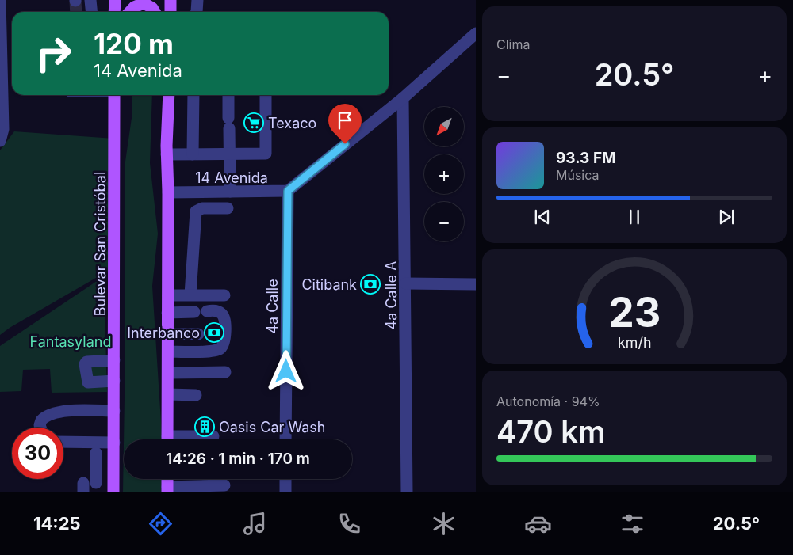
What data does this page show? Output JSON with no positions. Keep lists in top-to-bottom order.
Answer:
{
  "streets": {
    "main road": ["Bulevar San Cristóbal"],
    "street": ["14 Avenida", "4a Calle A", "4a Calle"]
  },
  "crossings": [
    ["14 Avenida", "4a Calle A"],
    ["14 Avenida", "4a Calle"]
  ],
  "parks": ["Fantasyland"],
  "places": {
    "supermarket": ["Texaco"],
    "bank": ["Citibank", "Interbanco"],
    "building": ["Oasis Car Wash"]
  },
  "north": "bottom left",
  "page": {
    "tile": [
      "Clima",
      ["Autonomía · 94%", "470 km"]
    ],
    "turn": ["120 m", "14 Avenida"],
    "heat": ["−", "20.5°", "+"],
    "map_buttons": ["+", "−"],
    "song": ["93.3 FM", "Música"],
    "limit": "30",
    "trip": "14:26 · 1 min · 170 m",
    "tabs": ["14:25", "20.5°"],
    "gauge": ["23", "km/h"]
  }
}
